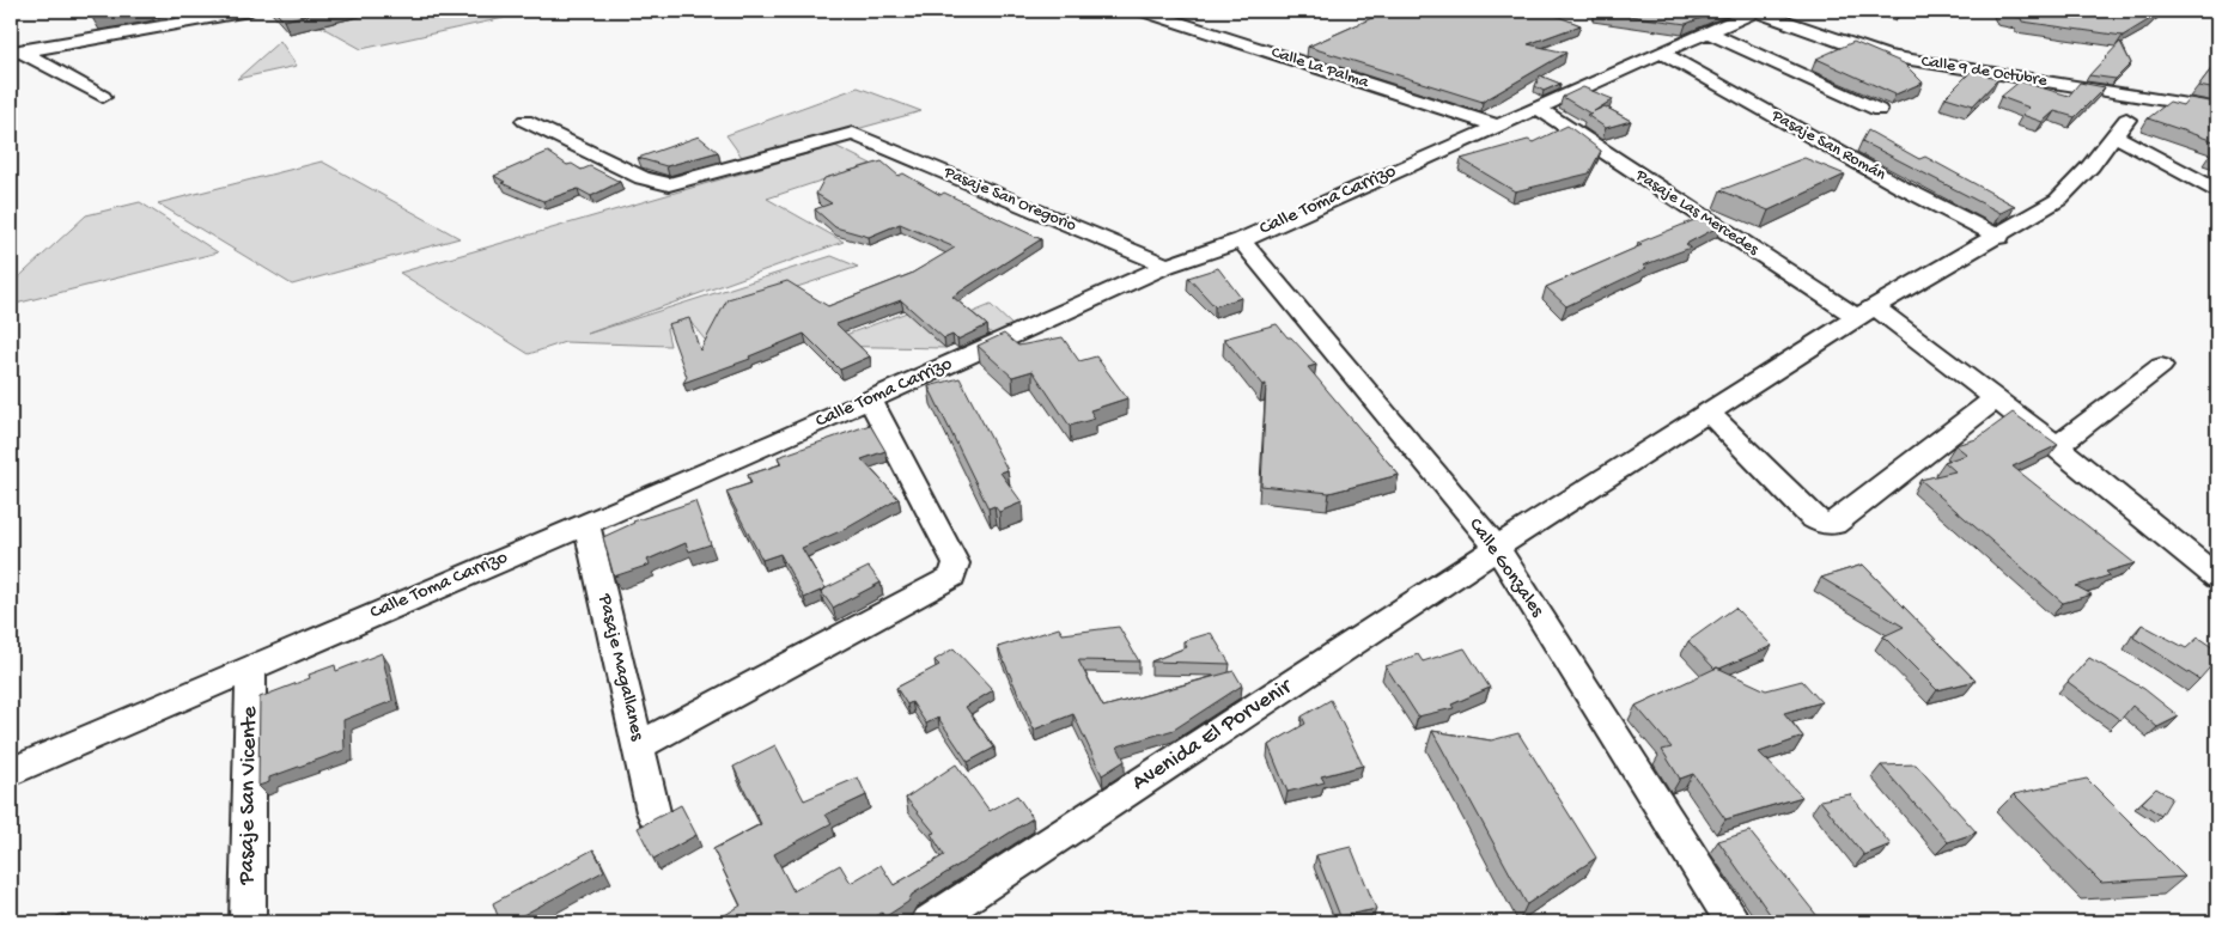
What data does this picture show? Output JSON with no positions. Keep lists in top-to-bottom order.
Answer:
{
  "streets": {
    "street": [
      "Calle La Palma",
      "Calle 9 de Octubre",
      "Pasaje San Román",
      "Pasaje San Oregorio",
      "Calle Toma Carrizo",
      "Pasaje Las Mercedes",
      "Calle Gonzales",
      "Pasaje Magallanes",
      "Avenida El Porvenir",
      "Pasaje San Vicente"
    ]
  },
  "crossings": [
    ["Calle La Palma", "Calle Toma Carrizo"],
    ["Calle 9 de Octubre", "Calle Toma Carrizo"],
    ["Pasaje San Román", "Calle Toma Carrizo"],
    ["Pasaje San Román", "Avenida El Porvenir"],
    ["Pasaje San Oregorio", "Calle Toma Carrizo"],
    ["Calle Toma Carrizo", "Pasaje Las Mercedes"],
    ["Calle Toma Carrizo", "Calle Gonzales"],
    ["Calle Toma Carrizo", "Pasaje Magallanes"],
    ["Calle Toma Carrizo", "Pasaje San Vicente"],
    ["Pasaje Las Mercedes", "Avenida El Porvenir"],
    ["Calle Gonzales", "Avenida El Porvenir"]
  ]
}
